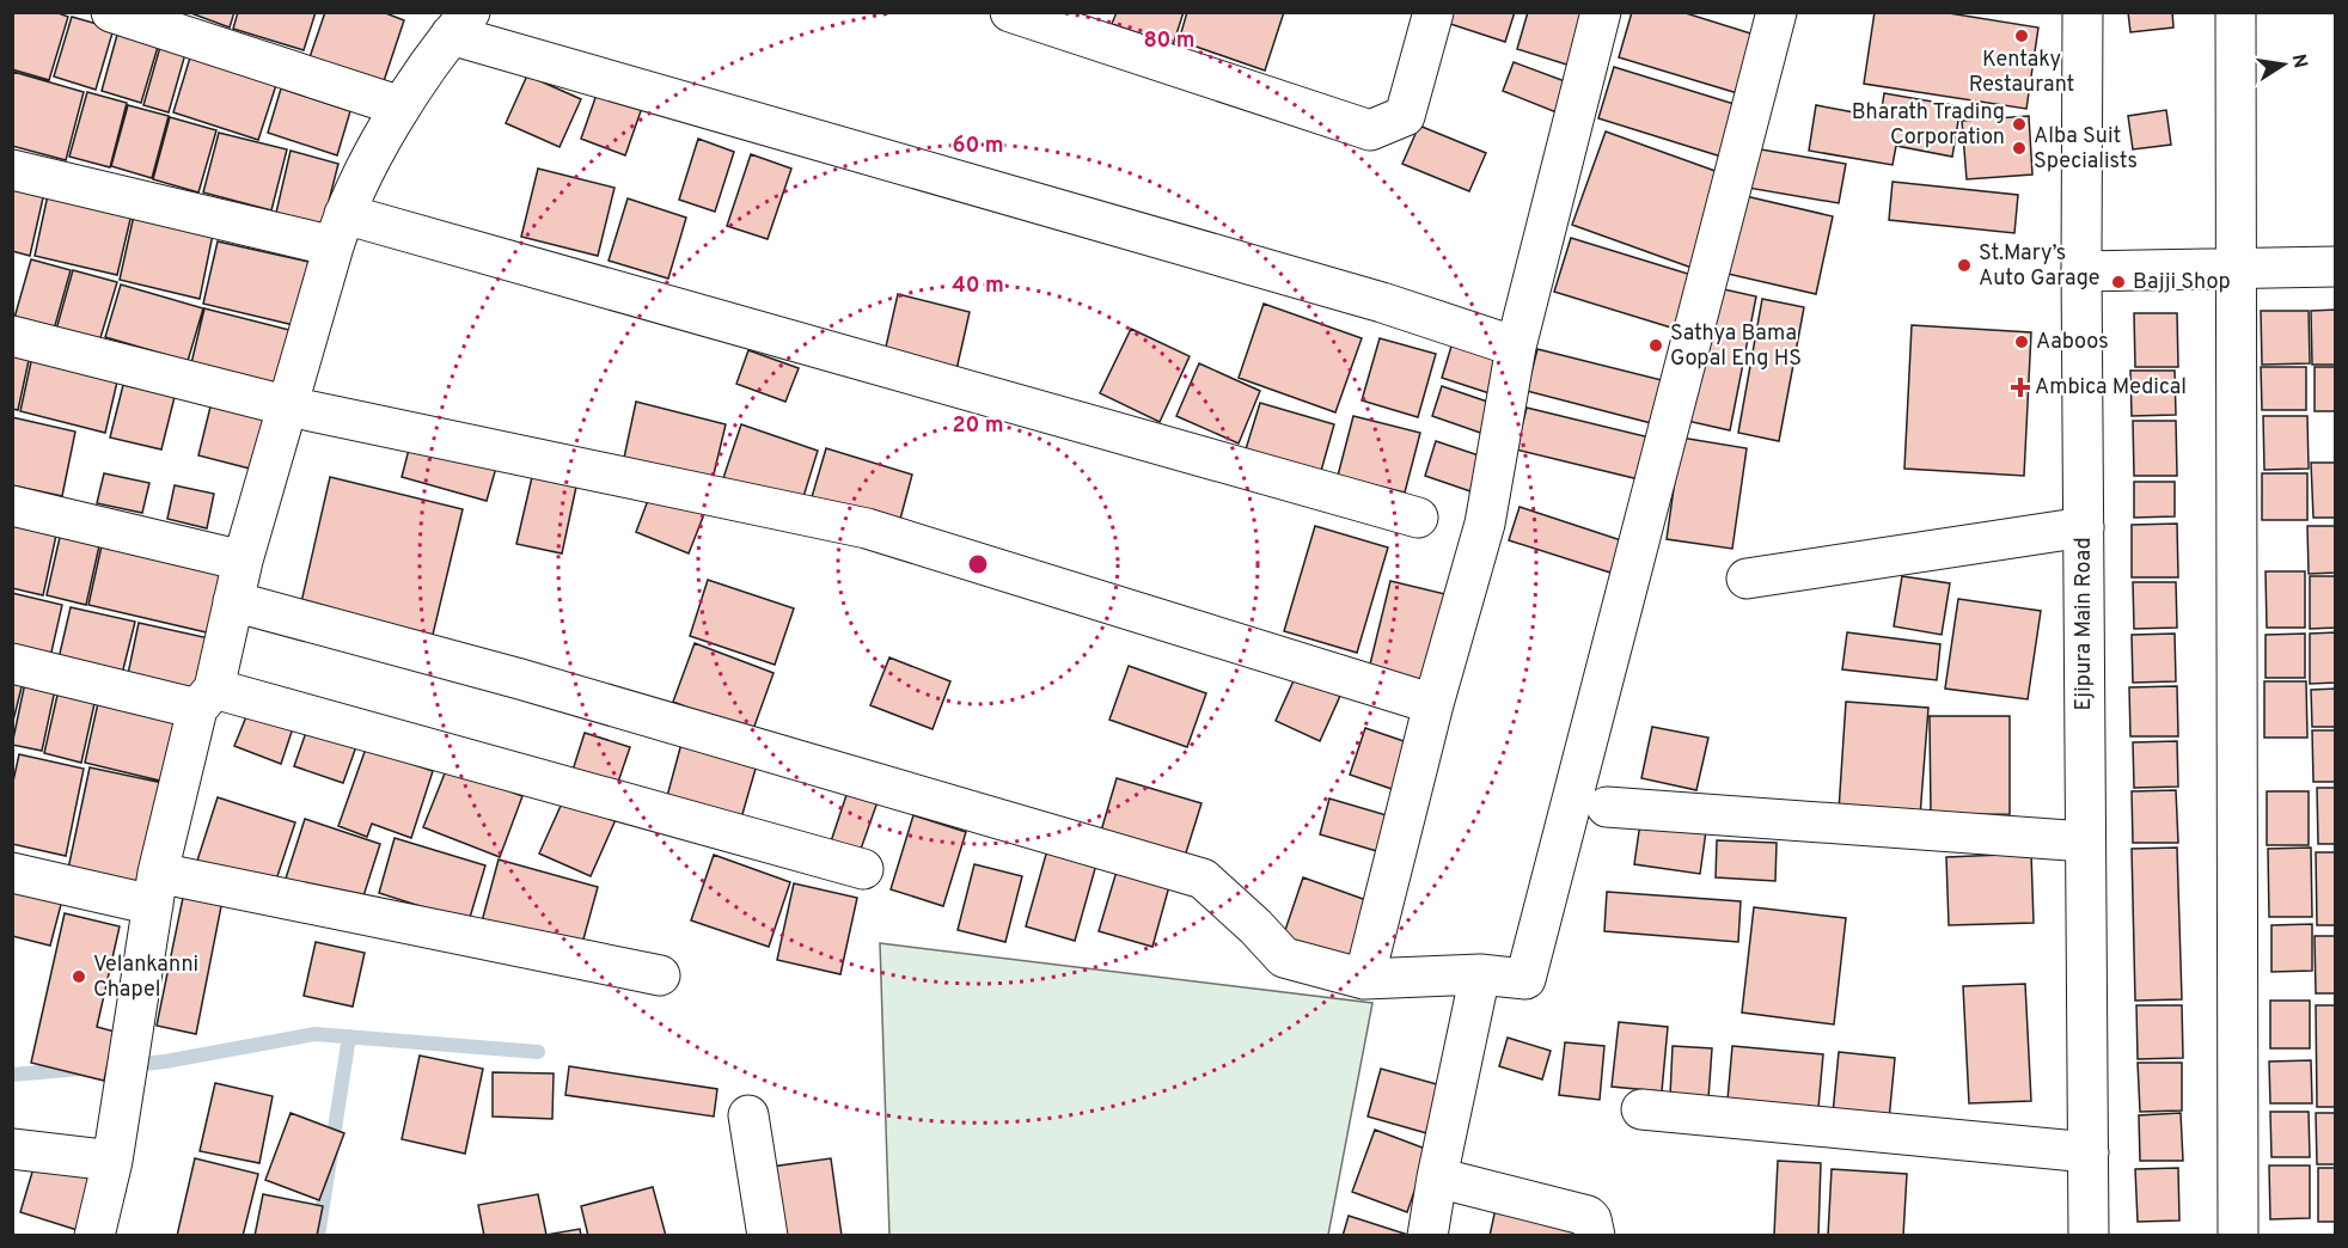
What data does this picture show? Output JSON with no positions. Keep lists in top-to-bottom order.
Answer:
{
  "streets": {
    "street": ["Ejipura Main Road"]
  },
  "places": {
    "other": [
      "Kentaky Restaurant",
      "Bharath Trading Corporation",
      "Alba Suit Specialists",
      "St.Mary’s Auto Garage",
      "Bajji Shop",
      "Aaboos",
      "Sathya Bama Gopal Eng HS",
      "Velankanni Chapel"
    ],
    "health": ["Ambica Medical"]
  },
  "north": "right",
  "rings": [
    "80 m",
    "60 m",
    "40 m",
    "20 m"
  ]
}
